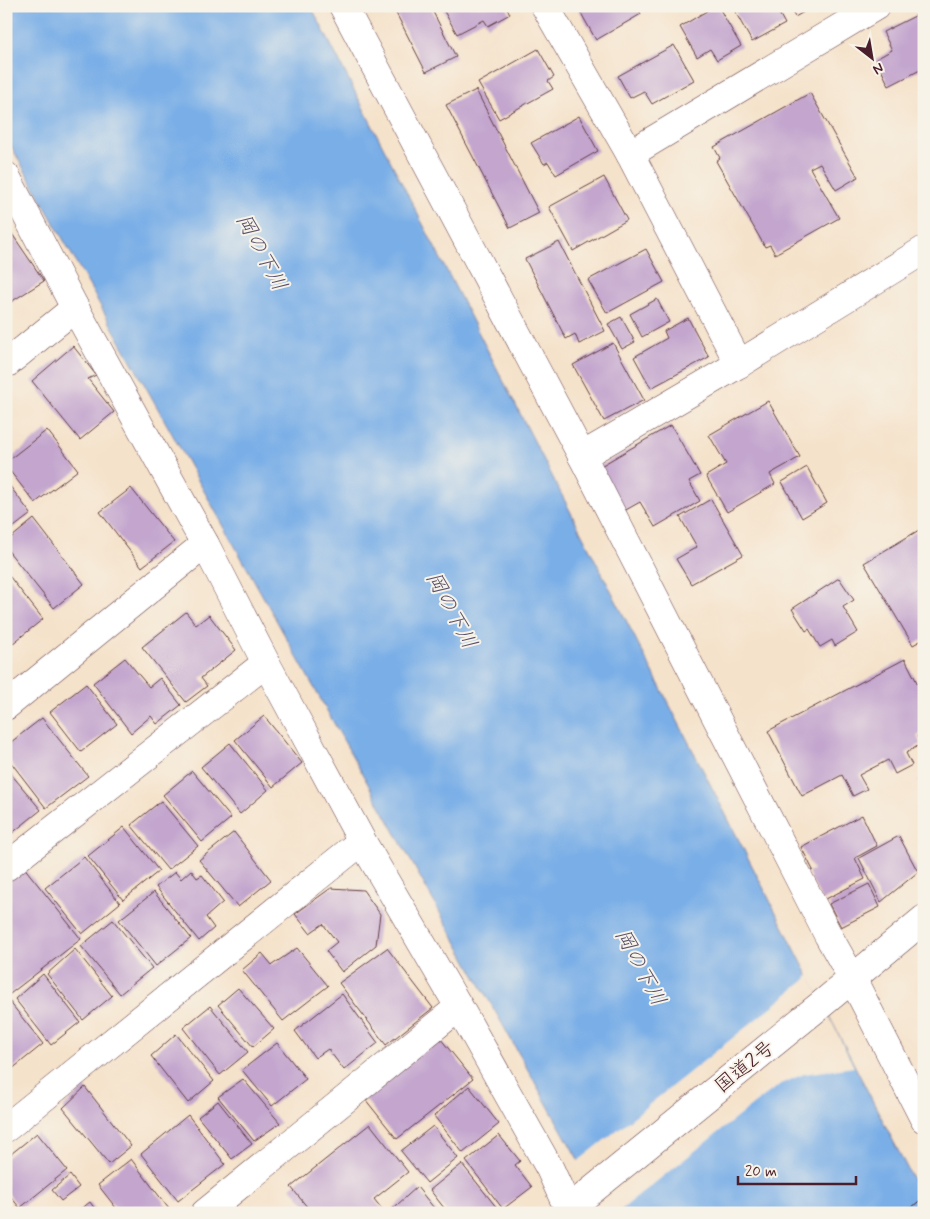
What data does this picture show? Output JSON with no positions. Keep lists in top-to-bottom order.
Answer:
{
  "streets": {
    "main road": ["国道2号"]
  },
  "water": ["岡の下川"],
  "scale_bar": "20 m",
  "north": "bottom right"
}
